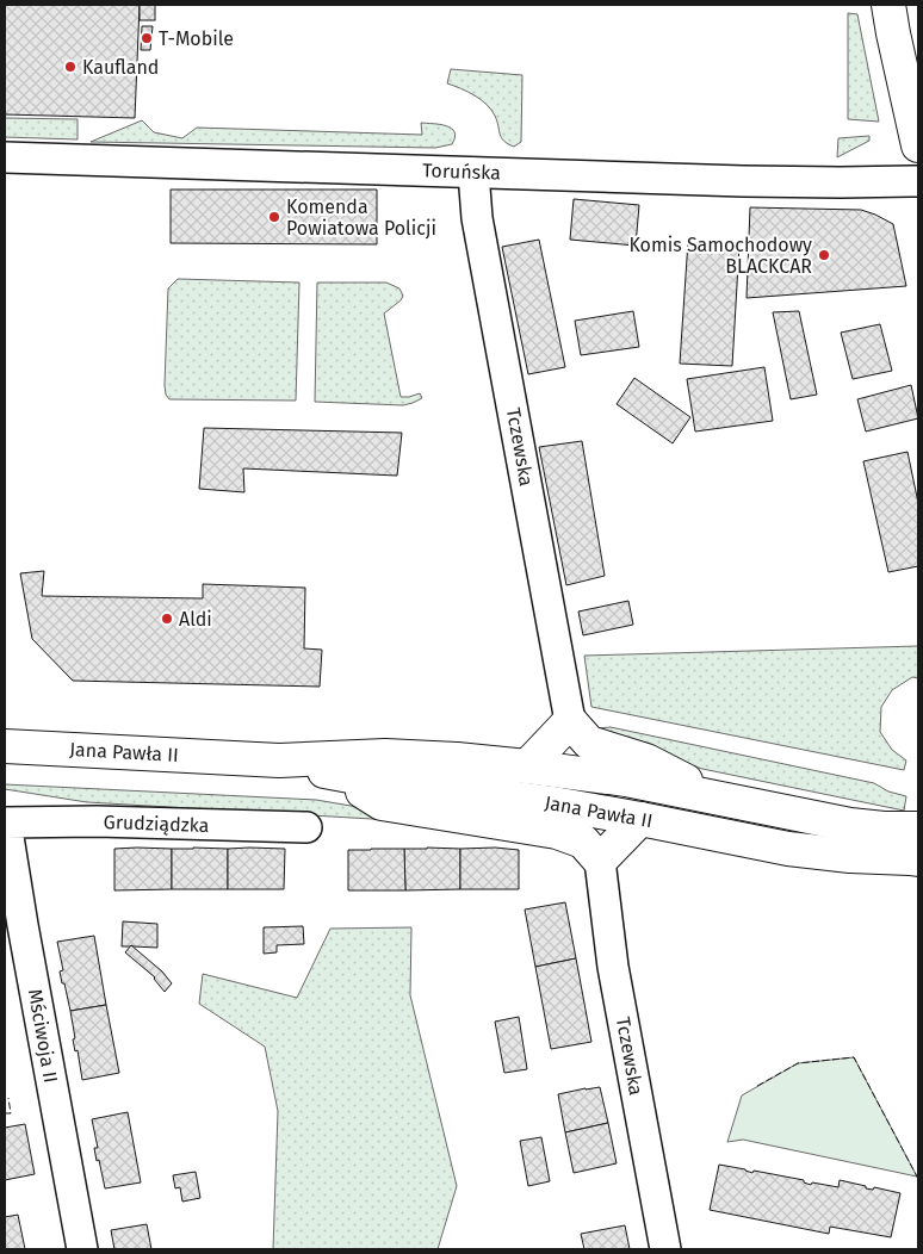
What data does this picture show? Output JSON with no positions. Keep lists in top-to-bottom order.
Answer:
{
  "streets": {
    "main road": ["Jana Pawła II"],
    "street": [
      "Toruńska",
      "Tczewska",
      "Grudziądzka",
      "Mściwoja II"
    ]
  },
  "crossings": [
    ["Toruńska", "Tczewska"],
    ["Grudziądzka", "Mściwoja II"]
  ],
  "places": [
    "T-Mobile",
    "Kaufland",
    "Komenda Powiatowa Policji",
    "Komis Samochodowy BLACKCAR",
    "Aldi"
  ]
}
